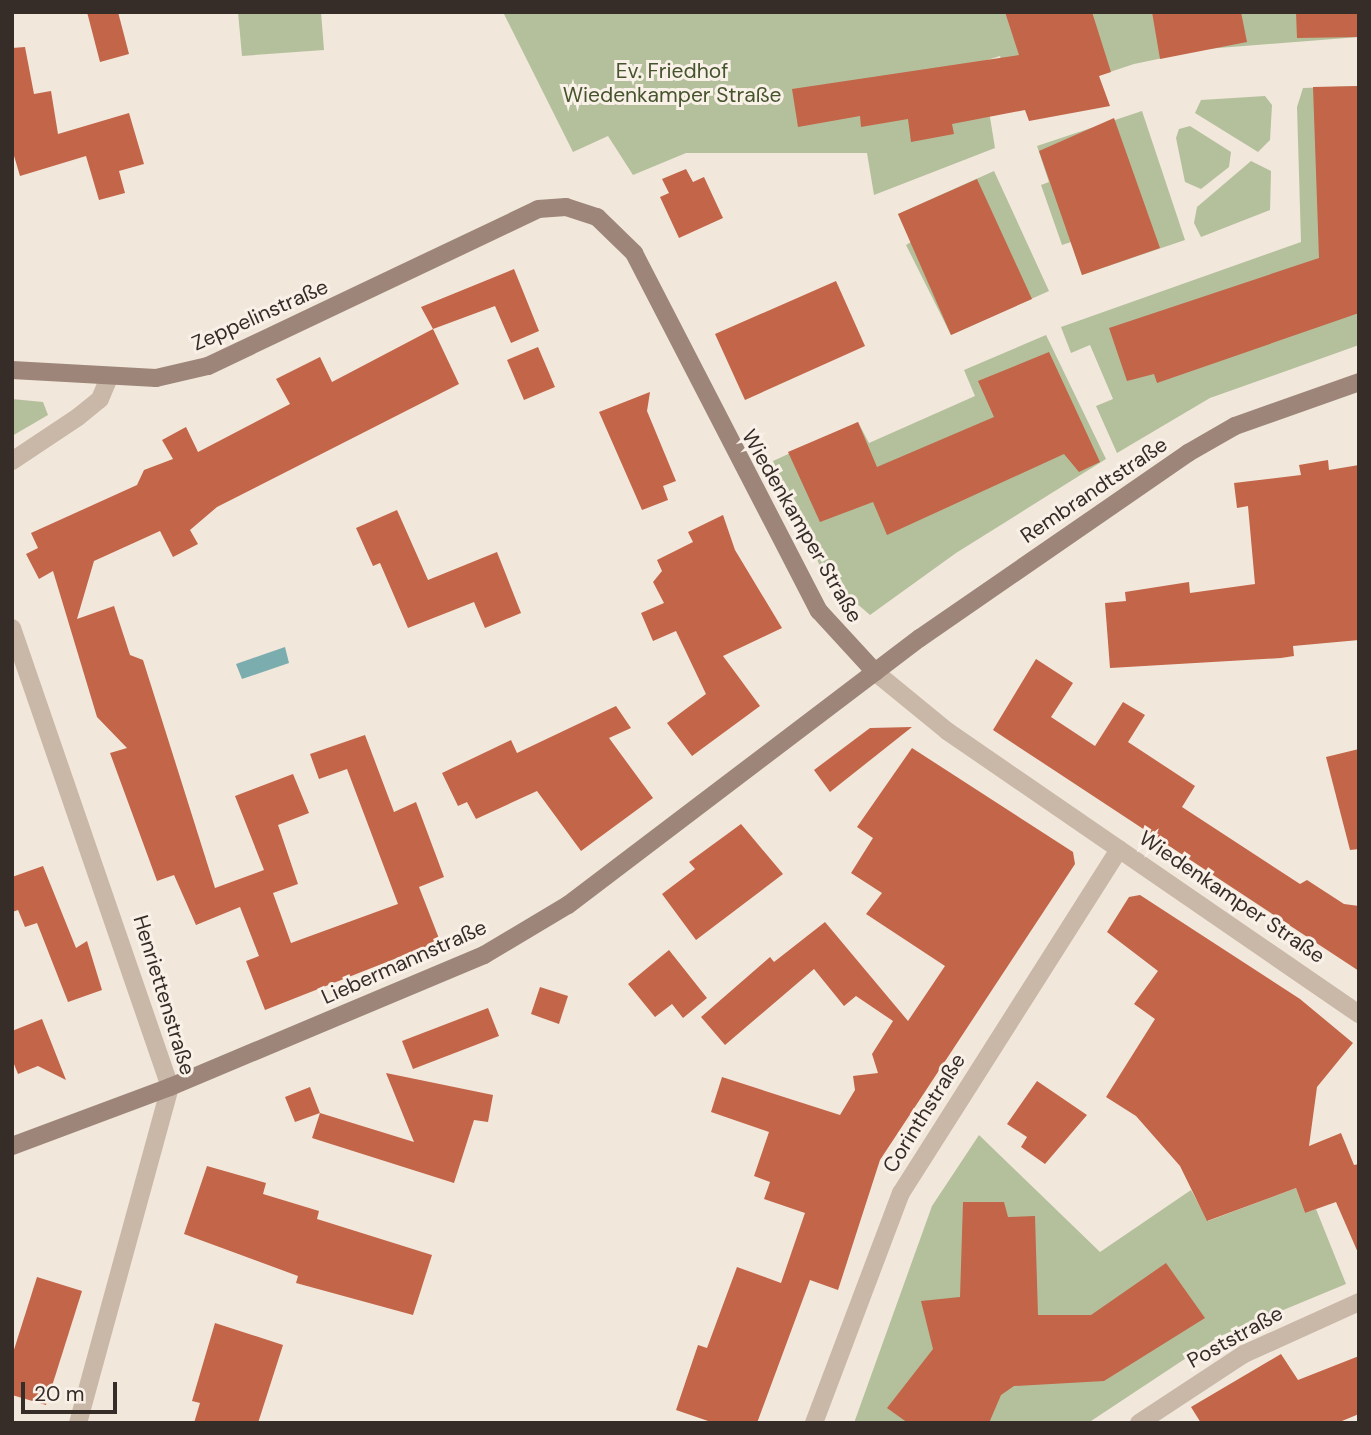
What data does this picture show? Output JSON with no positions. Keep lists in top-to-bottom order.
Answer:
{
  "streets": {
    "main road": [
      "Zeppelinstraße",
      "Rembrandtstraße",
      "Wiedenkamper Straße",
      "Liebermannstraße"
    ],
    "street": ["Henriettenstraße", "Corinthstraße", "Poststraße"]
  },
  "crossings": [
    ["Zeppelinstraße", "Wiedenkamper Straße"],
    ["Rembrandtstraße", "Wiedenkamper Straße"],
    ["Rembrandtstraße", "Liebermannstraße"],
    ["Wiedenkamper Straße", "Liebermannstraße"],
    ["Wiedenkamper Straße", "Corinthstraße"],
    ["Liebermannstraße", "Henriettenstraße"]
  ],
  "parks": ["Ev. Friedhof Wiedenkamper Straße"],
  "scale_bar": "20 m"
}
